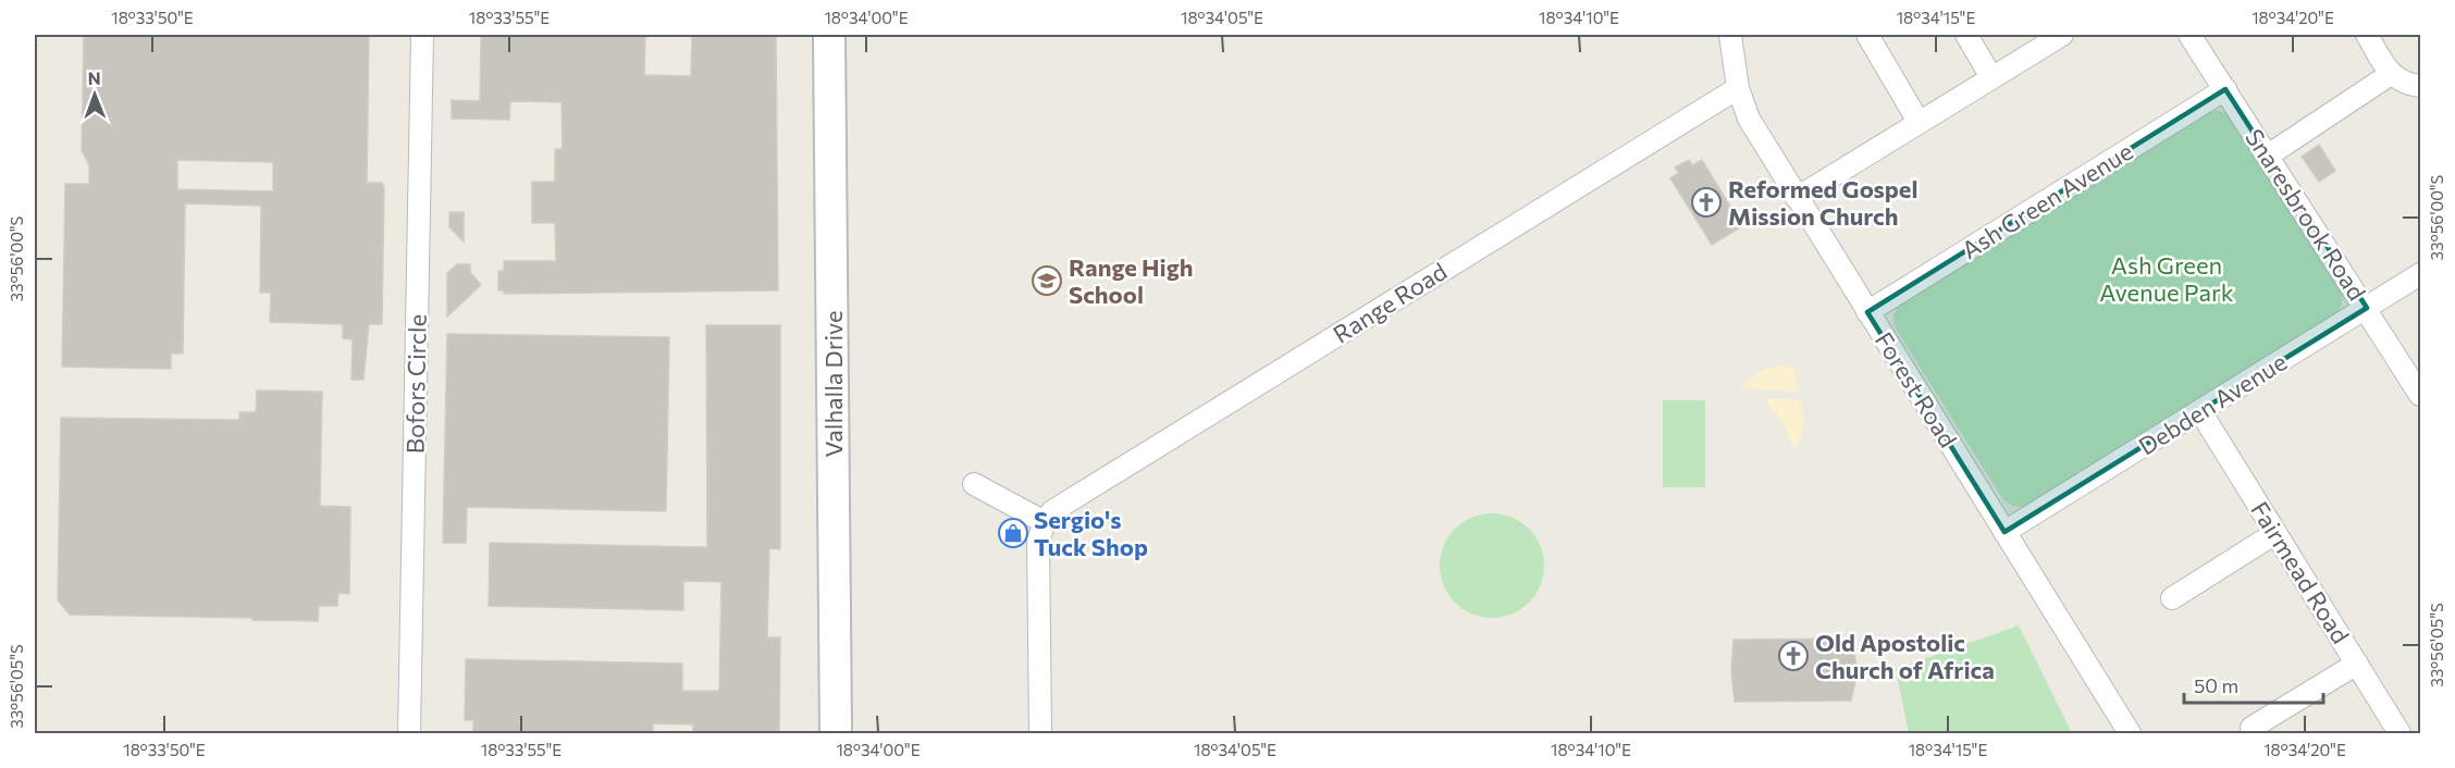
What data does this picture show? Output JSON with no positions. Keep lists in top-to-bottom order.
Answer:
{
  "streets": {
    "main road": ["Valhalla Drive"],
    "street": [
      "Ash Green Avenue",
      "Snaresbrook Road",
      "Range Road",
      "Bofors Circle",
      "Forest Road",
      "Debden Avenue",
      "Fairmead Road"
    ]
  },
  "crossings": [
    ["Ash Green Avenue", "Snaresbrook Road"],
    ["Ash Green Avenue", "Forest Road"],
    ["Snaresbrook Road", "Debden Avenue"],
    ["Range Road", "Forest Road"],
    ["Forest Road", "Debden Avenue"],
    ["Debden Avenue", "Fairmead Road"]
  ],
  "parks": ["Ash Green Avenue Park"],
  "places": {
    "church": ["Reformed Gospel Mission Church", "Old Apostolic Church of Africa"],
    "school or university": ["Range High School"],
    "shop": ["Sergio's Tuck Shop"]
  },
  "scale_bar": "50 m",
  "north": "top",
  "coordinates": [
    "18°33'50\"E",
    "18°33'55\"E",
    "18°34'00\"E",
    "18°34'05\"E",
    "18°34'10\"E",
    "18°34'15\"E",
    "18°34'20\"E",
    "33°56'00\"S",
    "33°56'05\"S"
  ]
}
